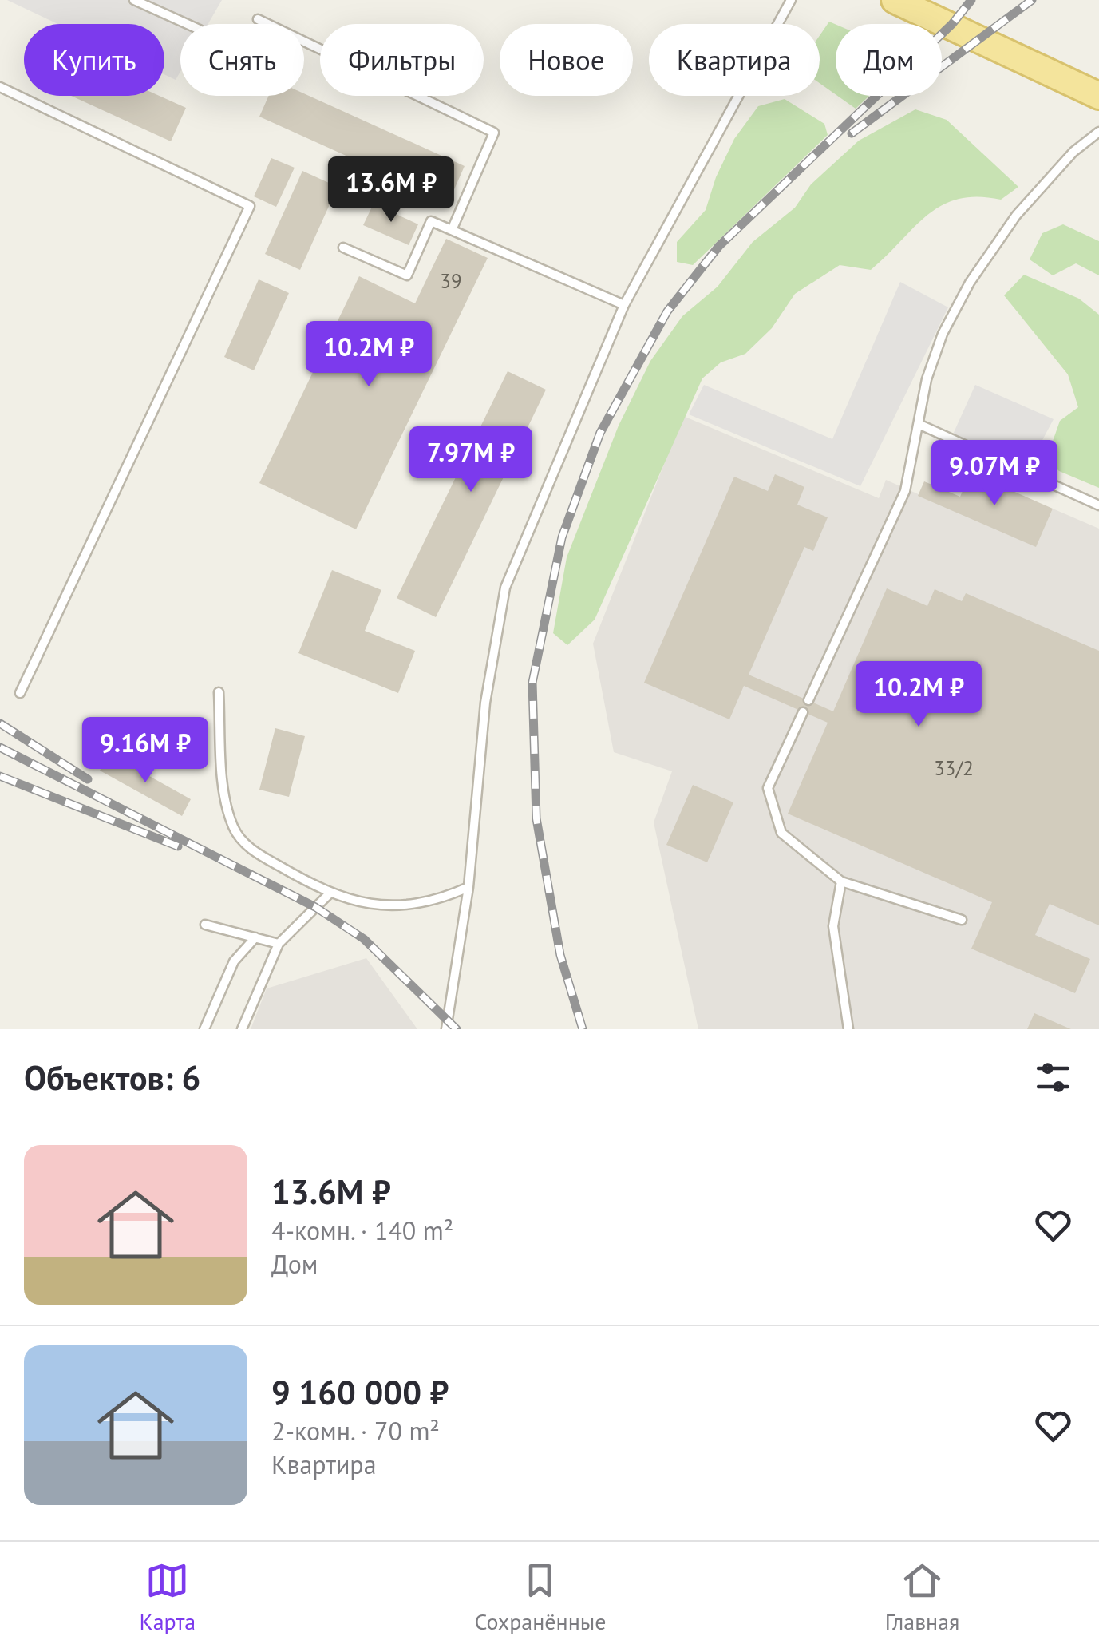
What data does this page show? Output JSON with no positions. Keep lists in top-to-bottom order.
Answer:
{
  "house_numbers": ["39", "33/2"],
  "page": {
    "chip": [
      "Купить",
      "Снять",
      "Фильтры",
      "Новое",
      "Квартира",
      "Дом"
    ],
    "price": [
      "13.6M ₽",
      "10.2M ₽",
      "7.97M ₽",
      "9.07M ₽",
      "10.2M ₽",
      "9.16M ₽"
    ],
    "heading": "Объектов: 6",
    "list": [
      {
        "name": "13.6M ₽",
        "note": "4-комн. · 140 m² · Дом"
      },
      {
        "name": "9 160 000 ₽",
        "note": "2-комн. · 70 m² · Квартира"
      }
    ],
    "tabs": ["Карта", "Сохранённые", "Главная"]
  }
}
